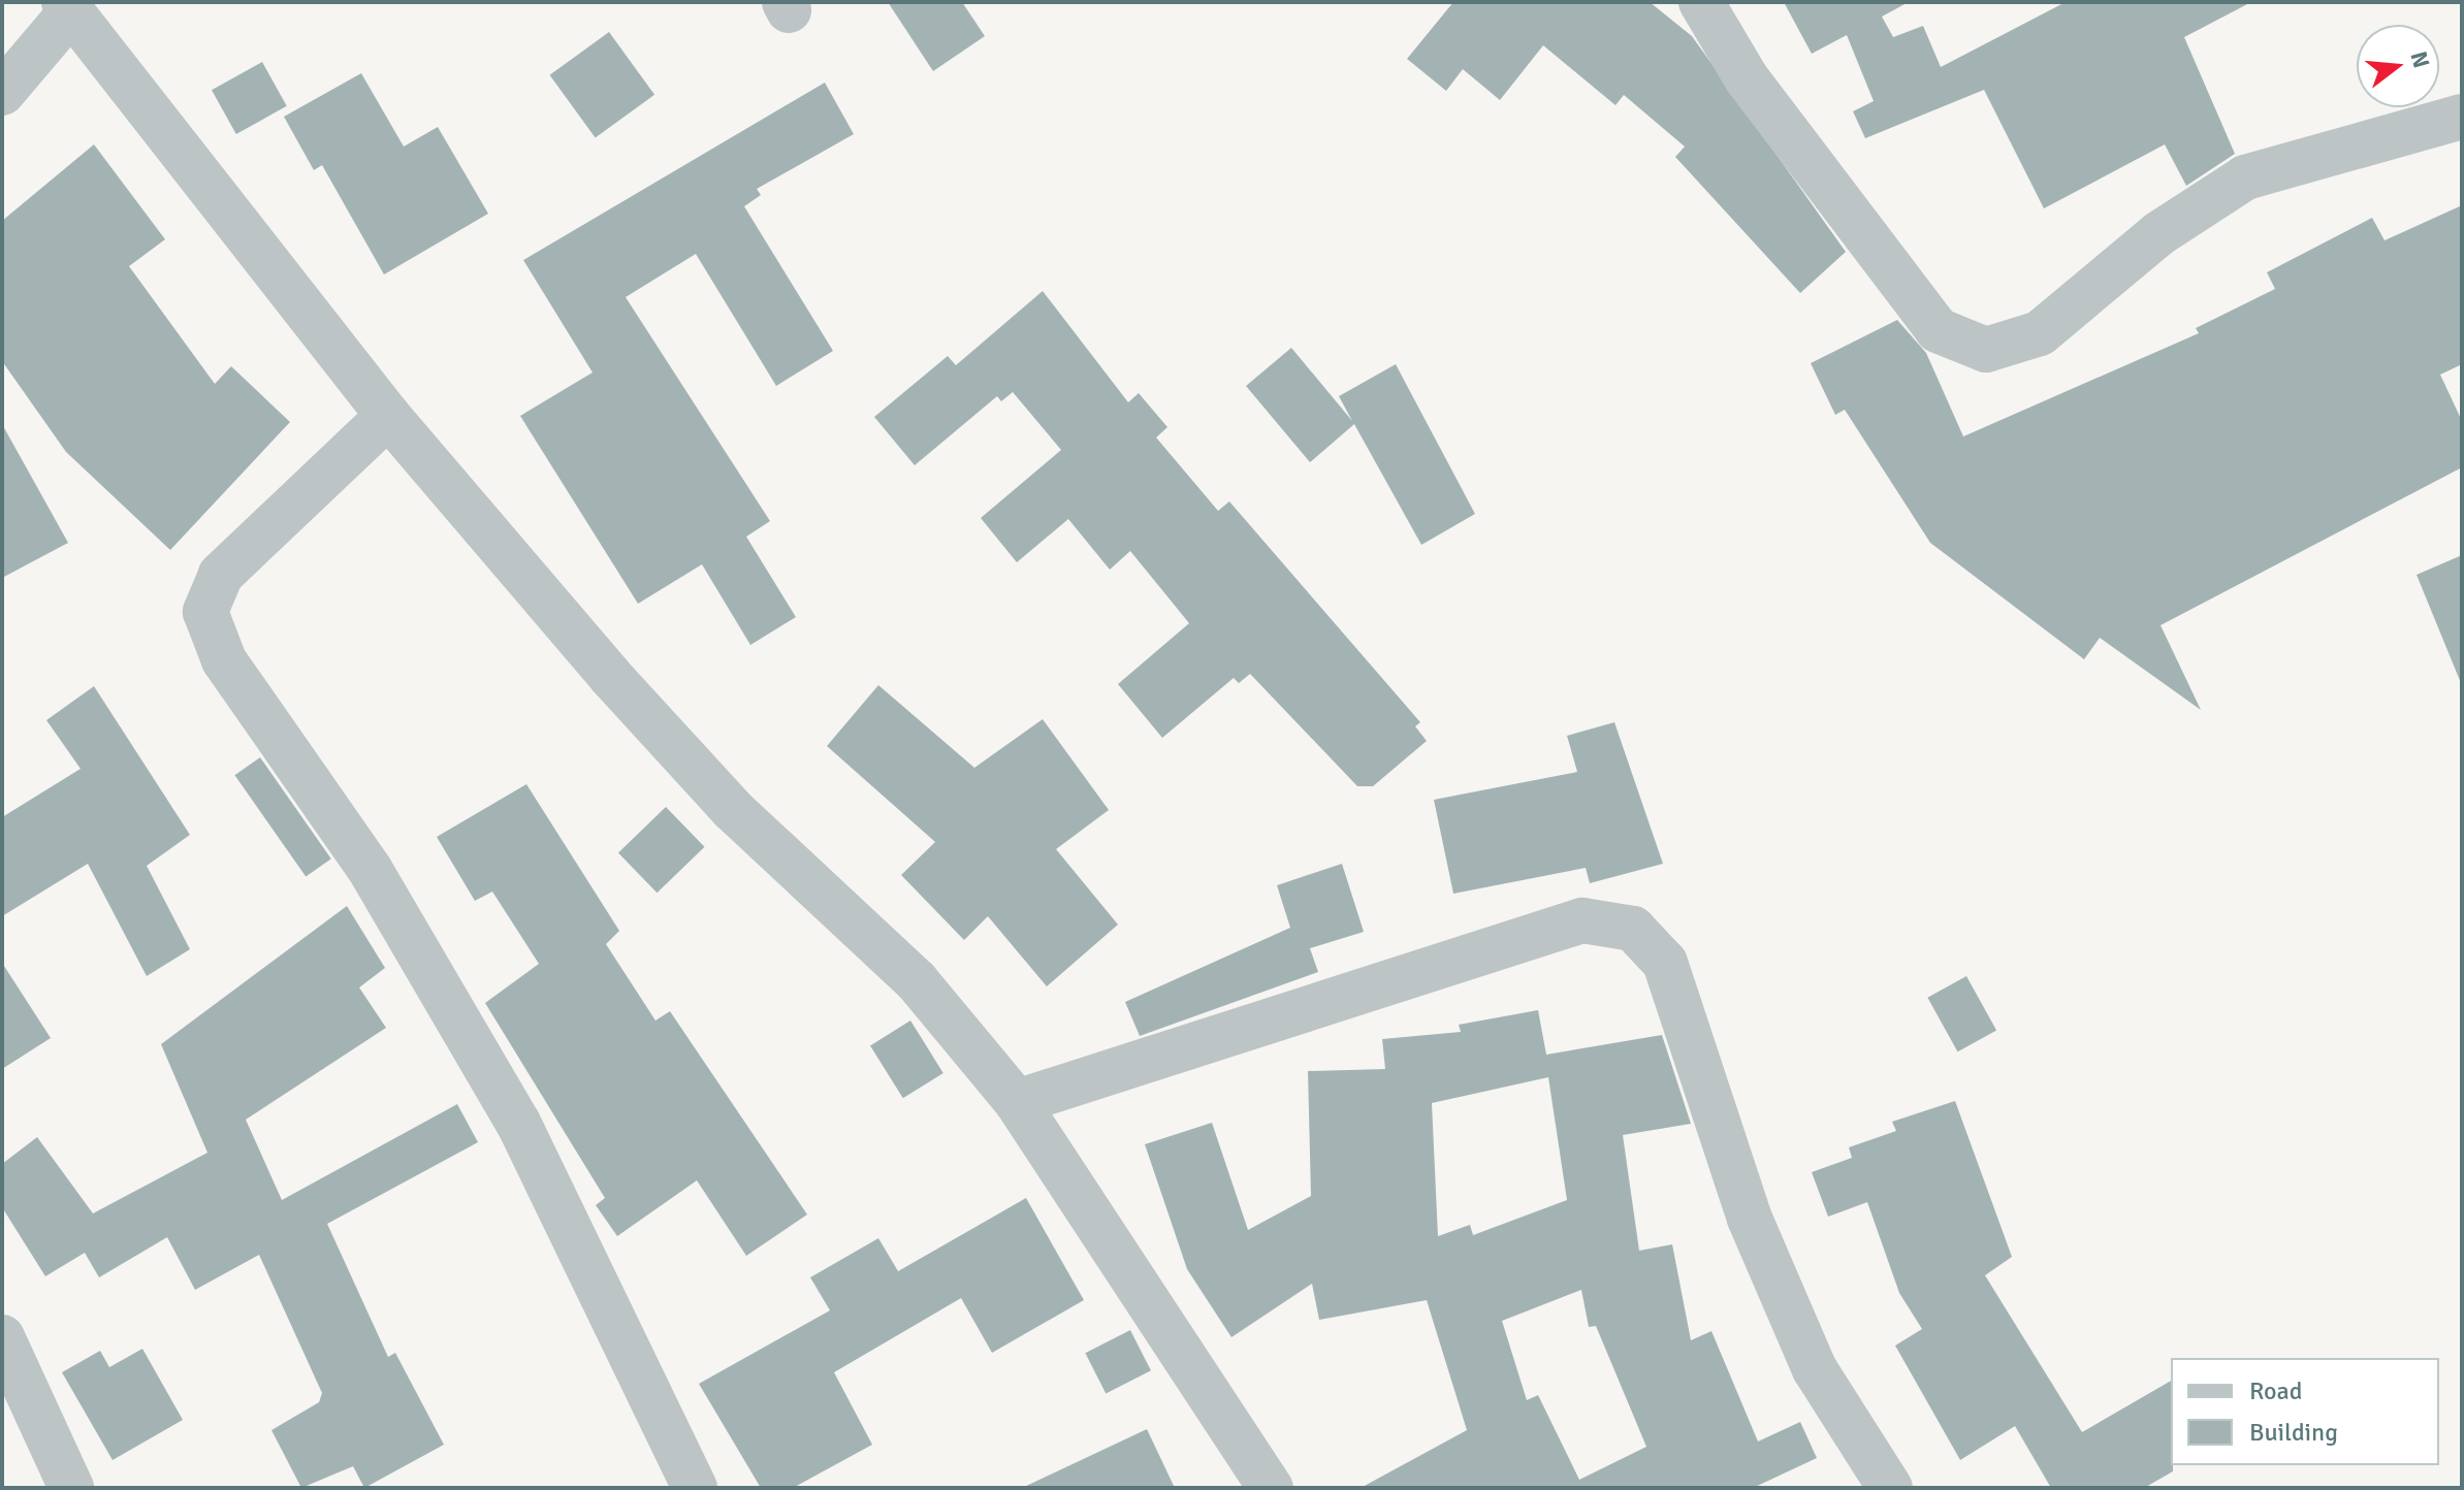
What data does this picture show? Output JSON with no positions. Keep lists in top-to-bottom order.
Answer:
{
  "legend": ["Road", "Building"],
  "north": "right"
}
